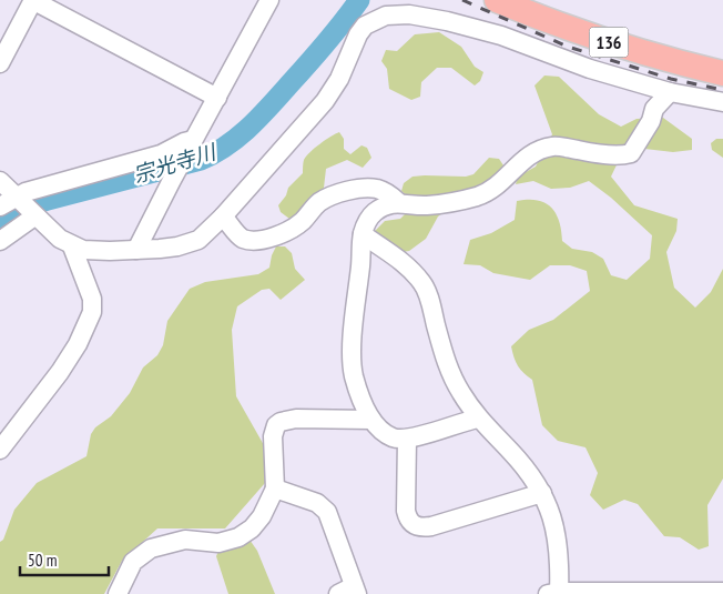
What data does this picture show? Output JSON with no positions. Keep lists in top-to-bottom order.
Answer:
{
  "streets": {
    "highway": ["136"]
  },
  "water": ["宗光寺川"],
  "scale_bar": "50 m"
}
